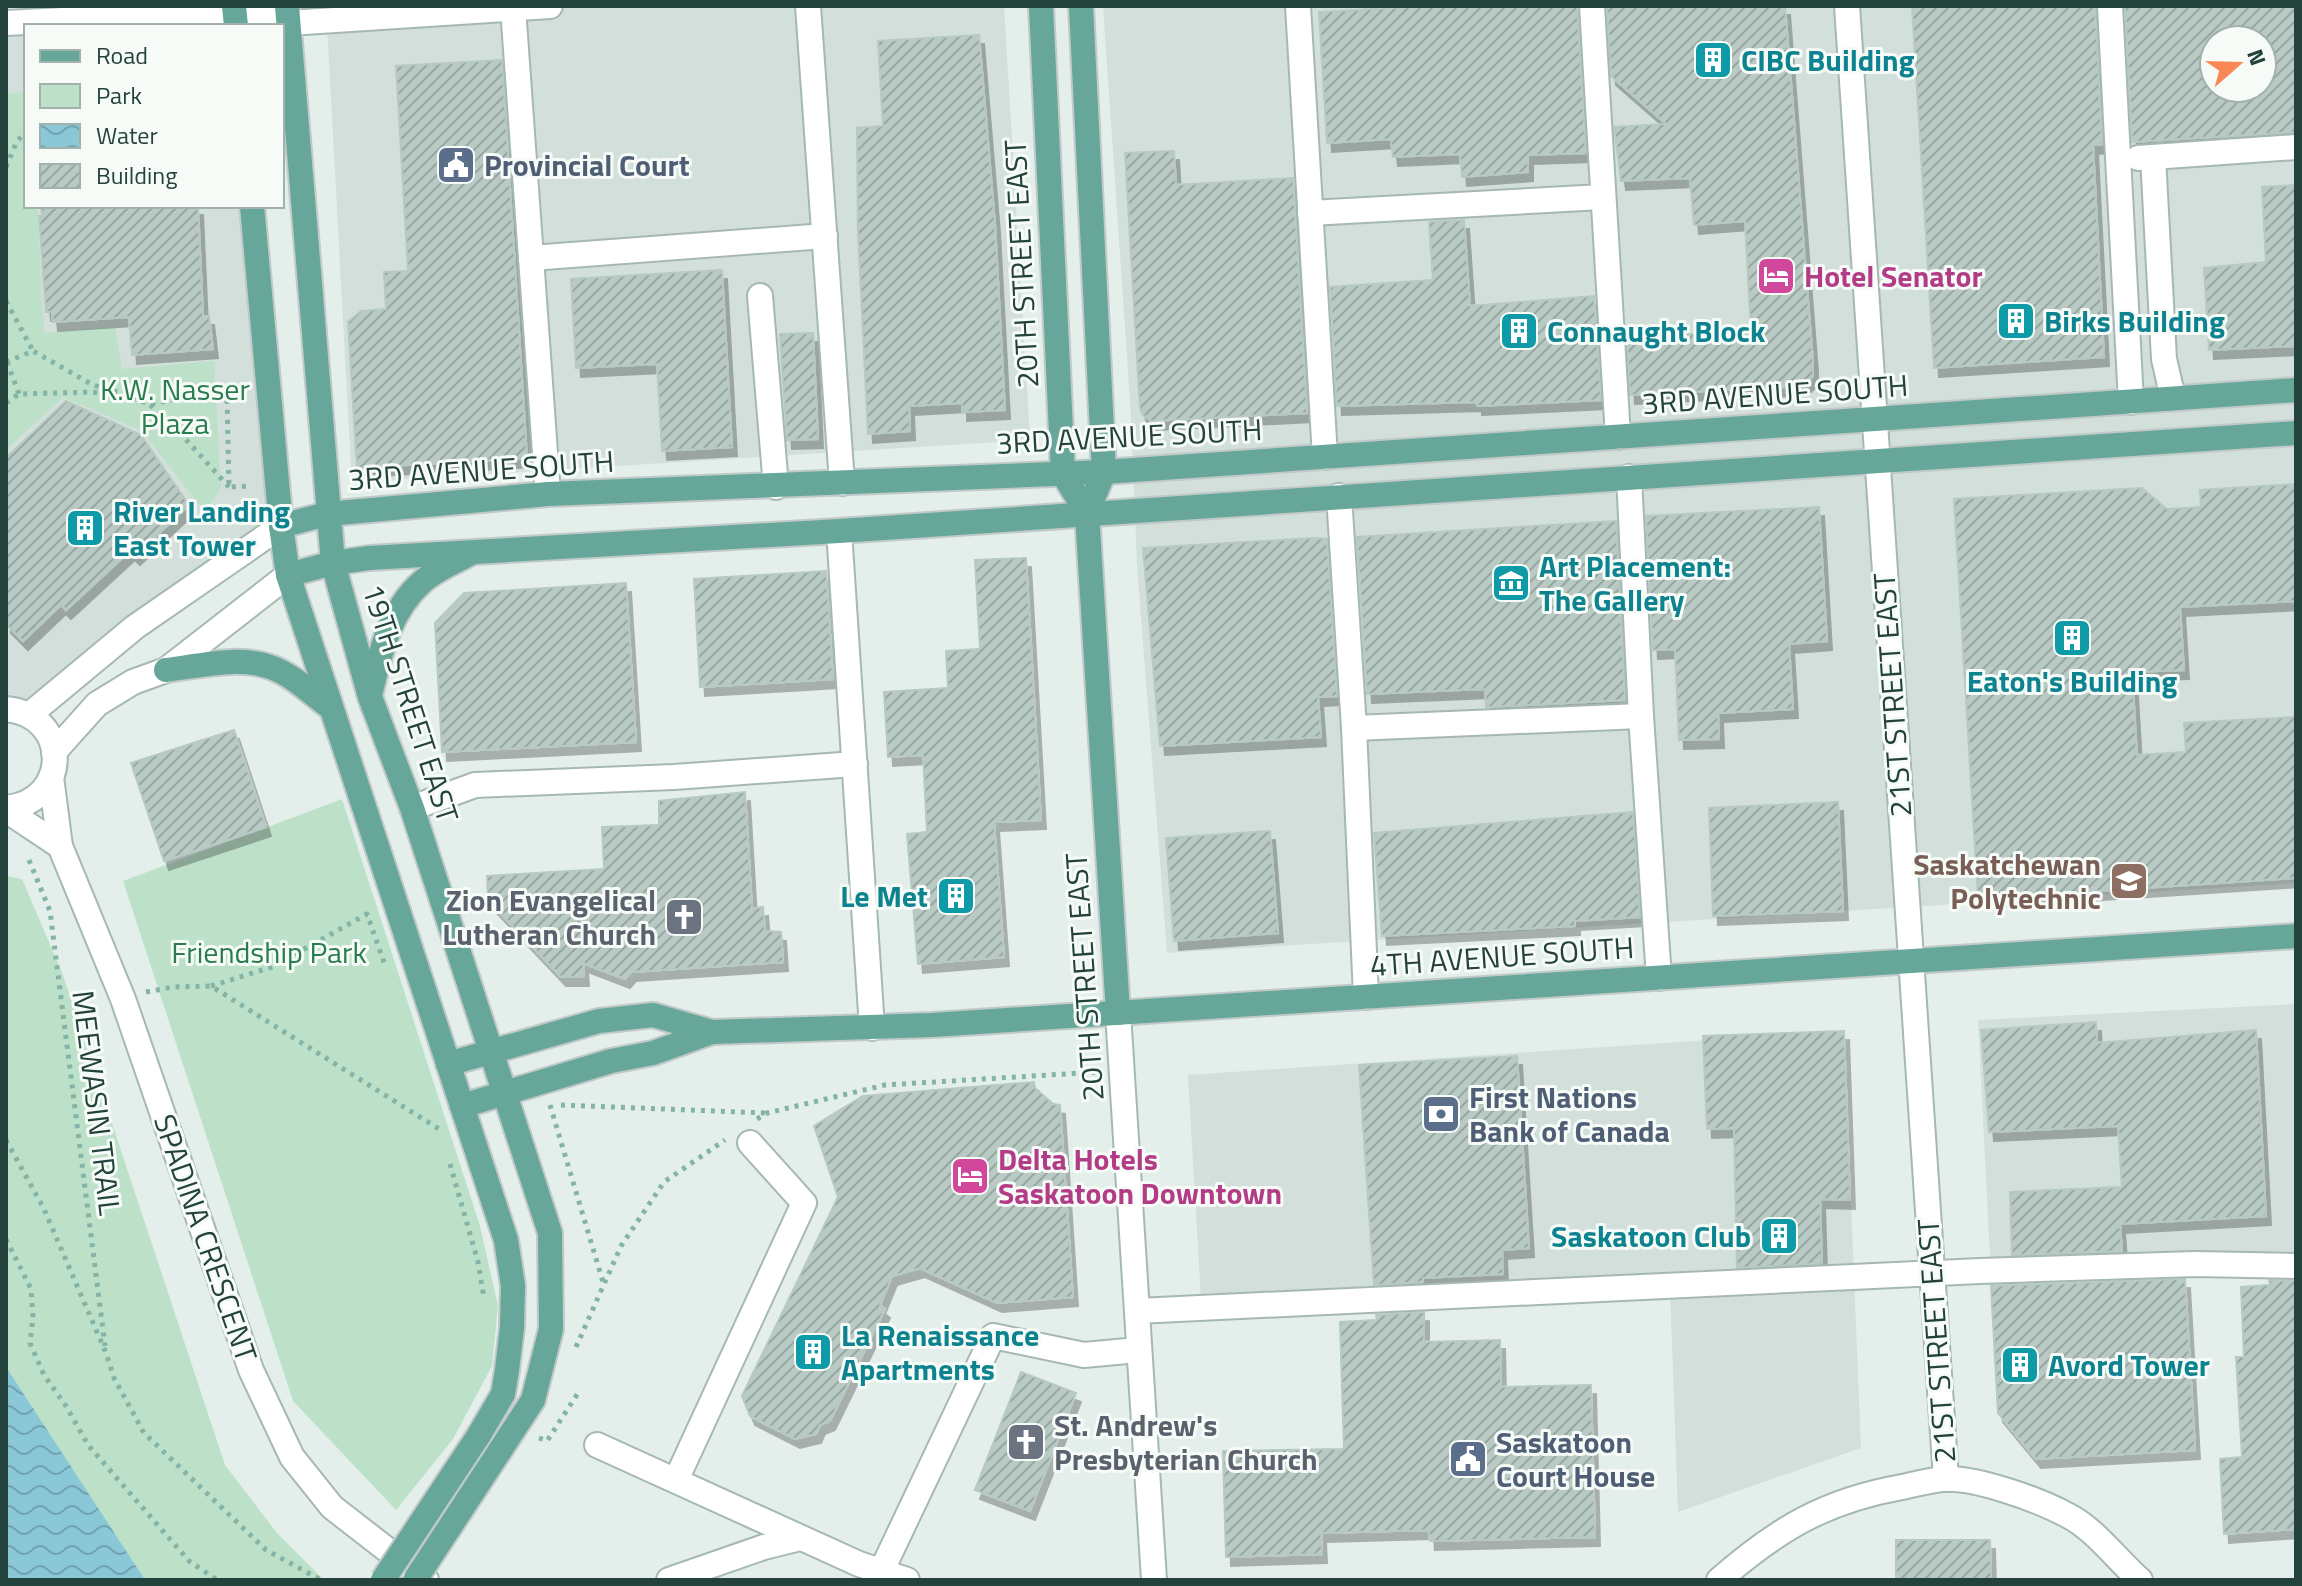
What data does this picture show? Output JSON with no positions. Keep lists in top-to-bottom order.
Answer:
{
  "streets": {
    "main road": [
      "20TH STREET EAST",
      "3RD AVENUE SOUTH",
      "19TH STREET EAST",
      "4TH AVENUE SOUTH"
    ],
    "street": ["21ST STREET EAST", "SPADINA CRESCENT"],
    "path": ["MEEWASIN TRAIL"]
  },
  "crossings": [
    ["20TH STREET EAST", "3RD AVENUE SOUTH"],
    ["20TH STREET EAST", "4TH AVENUE SOUTH"],
    ["3RD AVENUE SOUTH", "21ST STREET EAST"],
    ["3RD AVENUE SOUTH", "19TH STREET EAST"],
    ["21ST STREET EAST", "4TH AVENUE SOUTH"],
    ["19TH STREET EAST", "4TH AVENUE SOUTH"]
  ],
  "parks": ["K.W. Nasser Plaza", "Friendship Park"],
  "places": {
    "building": [
      "CIBC Building",
      "Birks Building",
      "Connaught Block",
      "River Landing East Tower",
      "Eaton's Building",
      "Le Met",
      "Saskatoon Club",
      "La Renaissance Apartments",
      "Avord Tower"
    ],
    "public building": ["Provincial Court", "Saskatoon Court House"],
    "hotel": ["Hotel Senator", "Delta Hotels Saskatoon Downtown"],
    "museum": ["Art Placement: The Gallery"],
    "school or university": ["Saskatchewan Polytechnic"],
    "church": ["Zion Evangelical Lutheran Church", "St. Andrew's Presbyterian Church"],
    "bank": ["First Nations Bank of Canada"]
  },
  "legend": [
    "Road",
    "Park",
    "Water",
    "Building"
  ],
  "north": "right"
}
